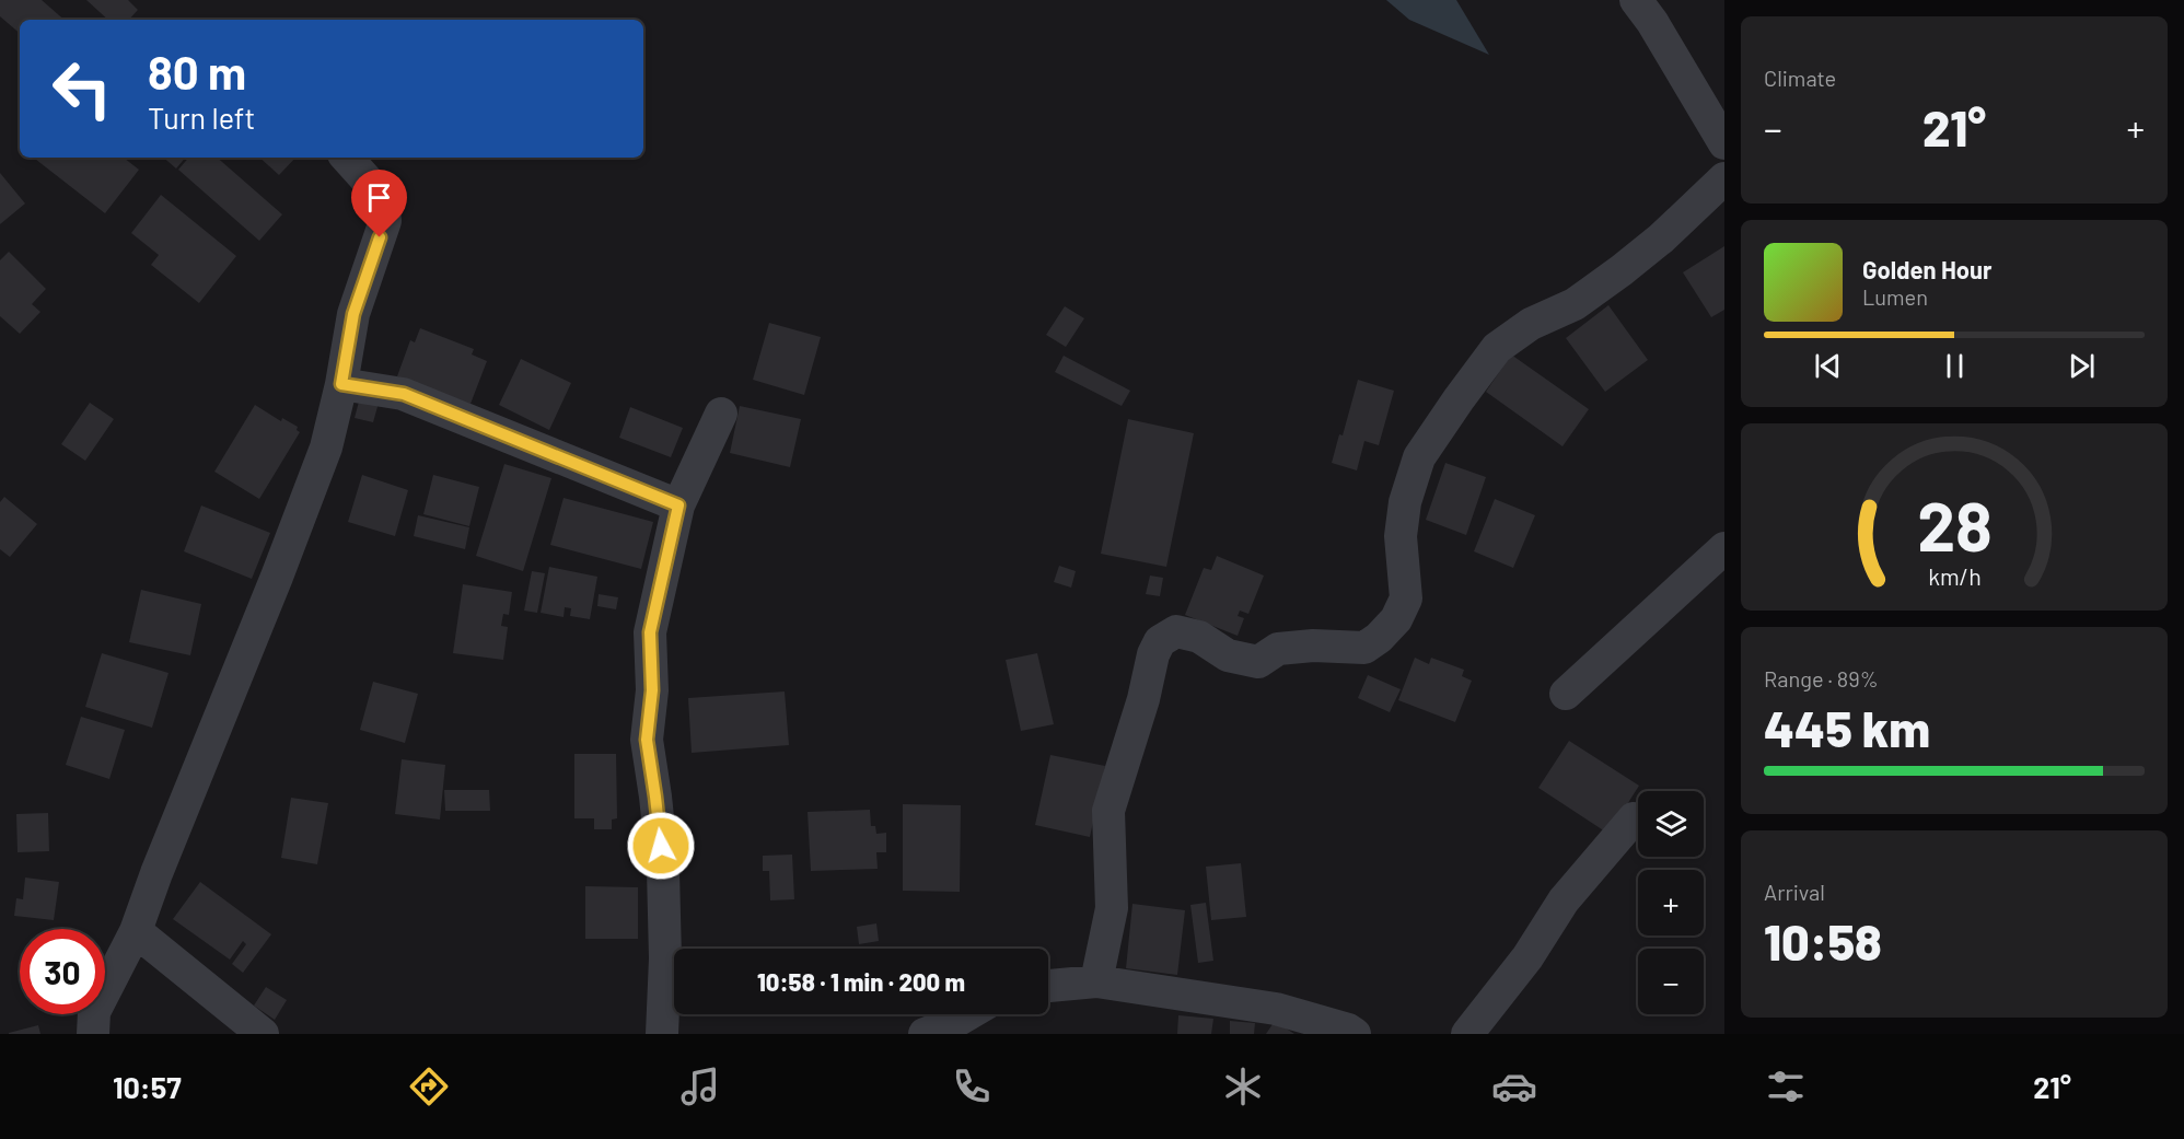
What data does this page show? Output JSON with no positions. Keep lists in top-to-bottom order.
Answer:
{
  "page": {
    "tile": [
      "Climate",
      ["Range · 89%", "445 km"],
      ["Arrival", "10:58"]
    ],
    "turn": ["80 m", "Turn left"],
    "heat": ["−", "21°", "+"],
    "song": ["Golden Hour", "Lumen"],
    "map_buttons": ["+", "−"],
    "limit": "30",
    "trip": "10:58 · 1 min · 200 m",
    "tabs": ["10:57", "21°"],
    "gauge": ["28", "km/h"]
  }
}
